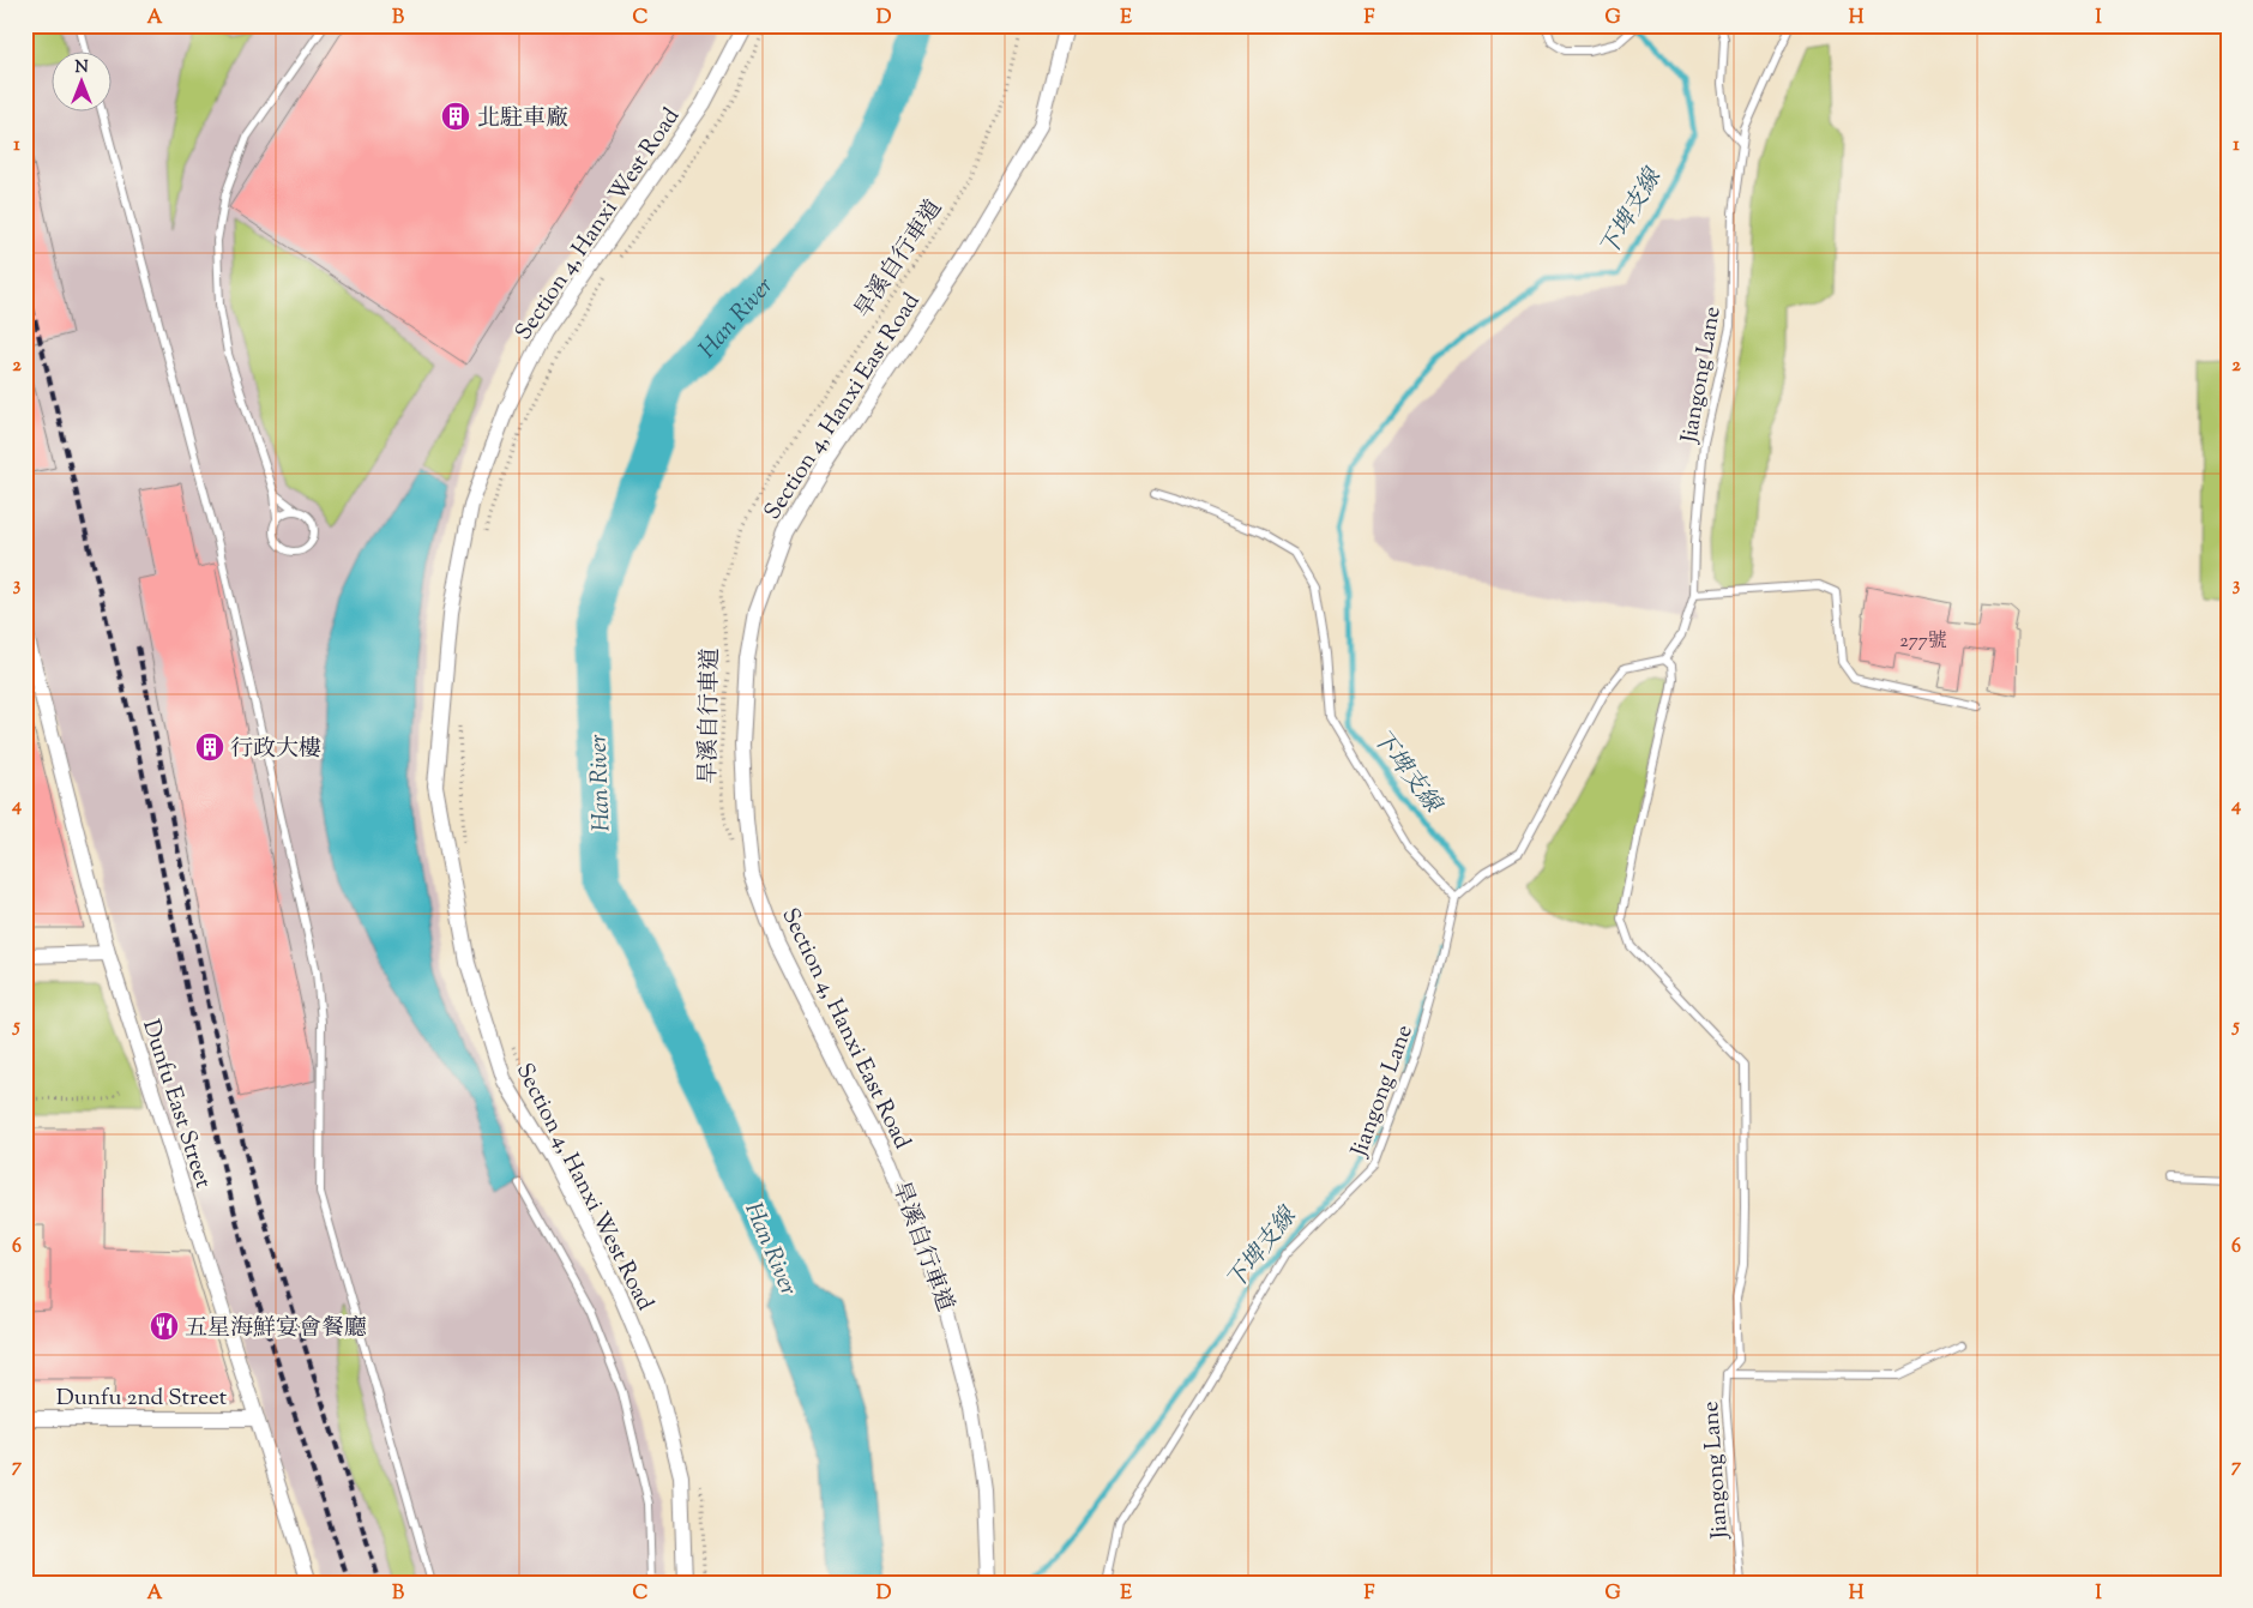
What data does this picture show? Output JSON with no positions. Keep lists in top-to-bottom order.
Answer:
{
  "streets": {
    "street": [
      "Section 4, Hanxi West Road",
      "Section 4, Hanxi East Road",
      "Dunfu East Street",
      "Dunfu 2nd Street"
    ],
    "lane": ["Jiangong Lane"],
    "path": ["旱溪自行車道"]
  },
  "crossings": [
    ["Dunfu East Street", "Dunfu 2nd Street"]
  ],
  "water": ["下埤支線", "Han River"],
  "places": {
    "building": ["北駐車廠", "行政大樓"],
    "restaurant": ["五星海鮮宴會餐廳"]
  },
  "house_numbers": ["277號"],
  "north": "top",
  "grid": {
    "columns": [
      "A",
      "B",
      "C",
      "D",
      "E",
      "F",
      "G",
      "H",
      "I"
    ],
    "rows": [
      "1",
      "2",
      "3",
      "4",
      "5",
      "6",
      "7"
    ]
  }
}
